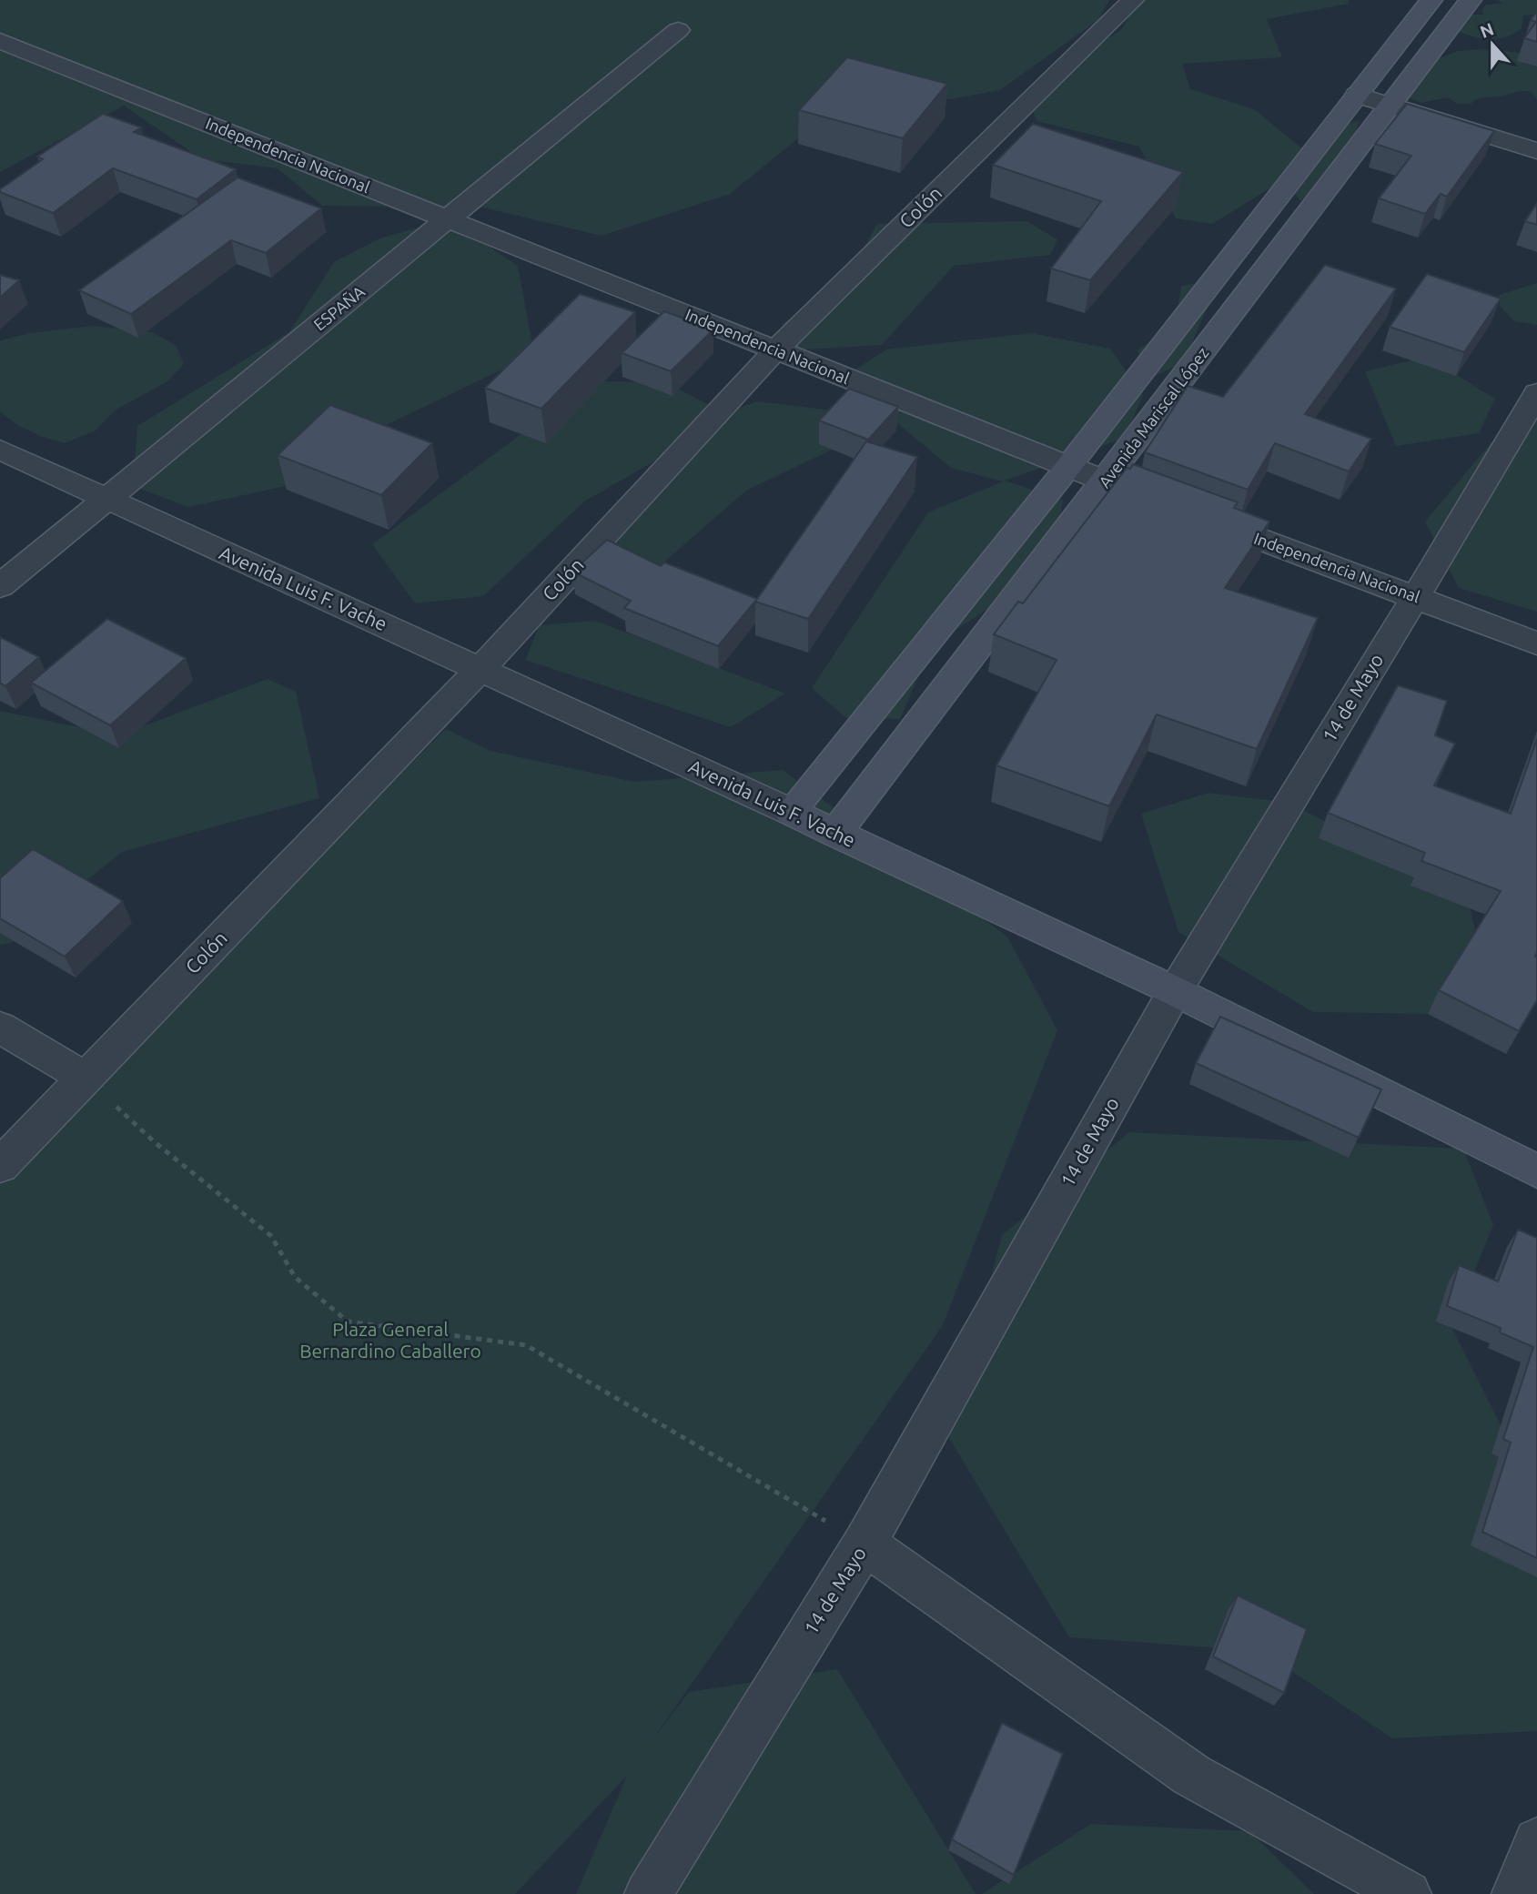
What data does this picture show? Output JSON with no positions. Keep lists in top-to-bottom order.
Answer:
{
  "streets": {
    "street": [
      "Independencia Nacional",
      "Colón",
      "ESPAÑA",
      "Avenida Mariscal López",
      "Avenida Luis F. Vache",
      "14 de Mayo"
    ]
  },
  "crossings": [
    ["Independencia Nacional", "Colón"],
    ["Independencia Nacional", "ESPAÑA"],
    ["Independencia Nacional", "Avenida Mariscal López"],
    ["Independencia Nacional", "14 de Mayo"],
    ["Colón", "Avenida Luis F. Vache"],
    ["ESPAÑA", "Avenida Luis F. Vache"],
    ["Avenida Mariscal López", "Avenida Luis F. Vache"],
    ["Avenida Luis F. Vache", "14 de Mayo"]
  ],
  "parks": ["Plaza General Bernardino Caballero"],
  "north": "top"
}
